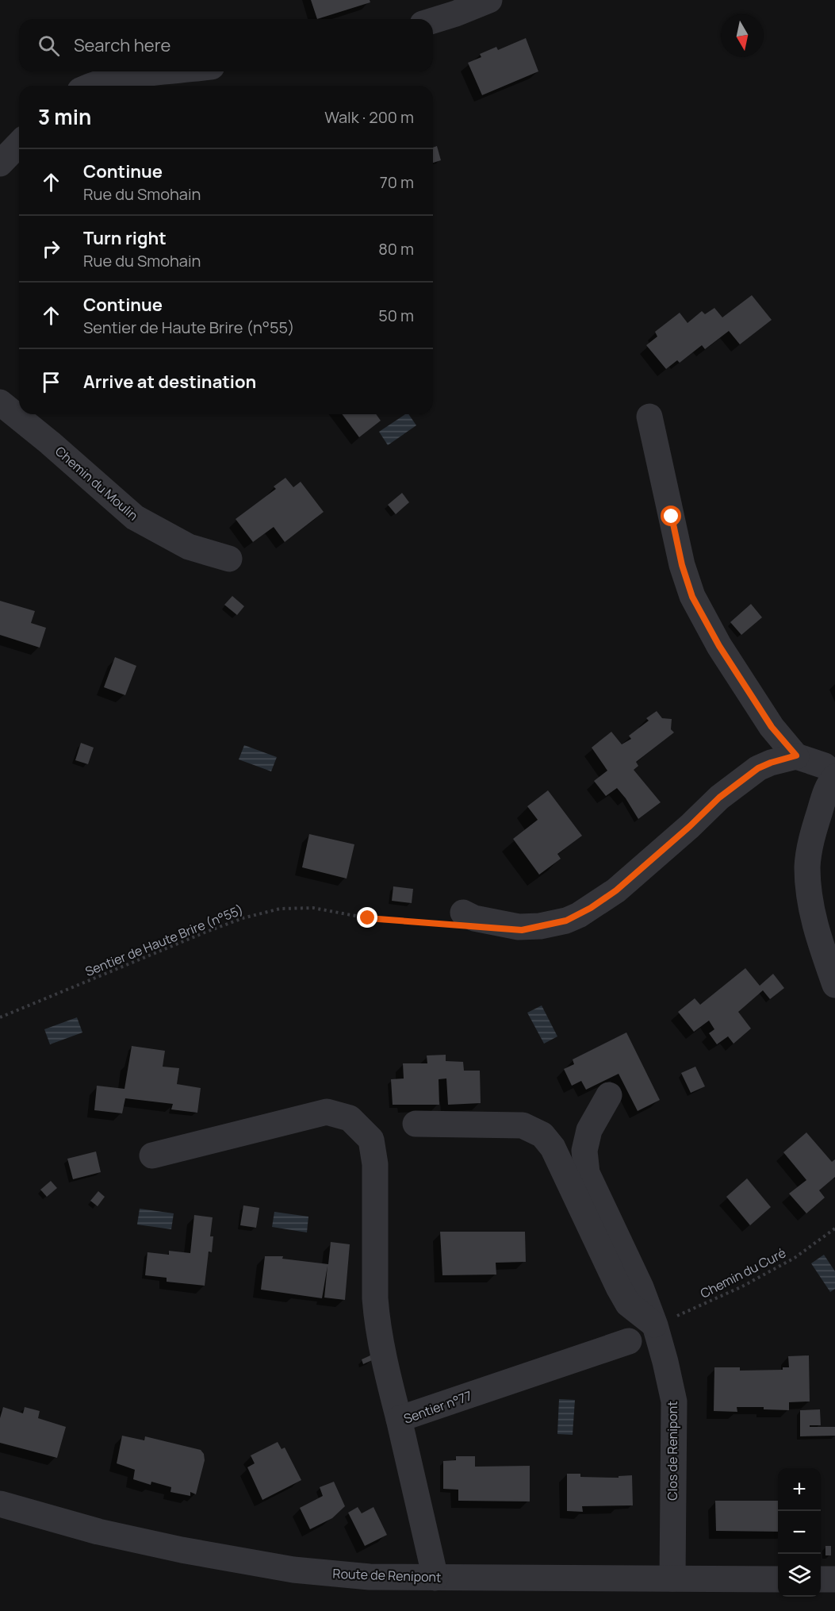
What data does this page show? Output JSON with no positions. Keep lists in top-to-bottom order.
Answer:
{
  "streets": {
    "street": [
      "Chemin du Moulin",
      "Sentier n°77",
      "Clos de Renipont",
      "Route de Renipont"
    ],
    "path": ["Sentier de Haute Brire (n°55)", "Chemin du Curé"]
  },
  "crossings": [
    ["Chemin du Curé", "Clos de Renipont"],
    ["Sentier n°77", "Route de Renipont"],
    ["Clos de Renipont", "Route de Renipont"]
  ],
  "north": "bottom",
  "page": {
    "search": "Search here",
    "heading": ["3 min", "Walk · 200 m"],
    "list": [
      ["Continue", "Rue du Smohain", "70 m"],
      ["Turn right", "Rue du Smohain", "80 m"],
      ["Continue", "Sentier de Haute Brire (n°55)", "50 m"],
      "Arrive at destination"
    ],
    "map_buttons": ["+", "−"]
  }
}
